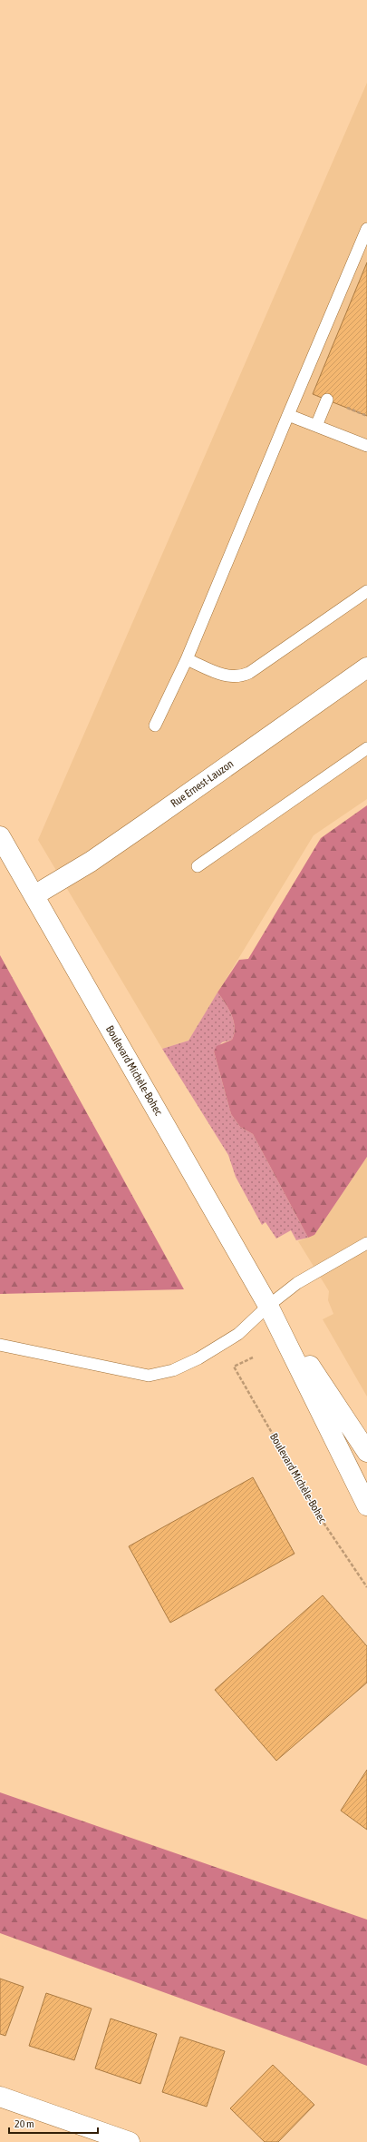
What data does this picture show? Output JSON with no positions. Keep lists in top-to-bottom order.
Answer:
{
  "streets": {
    "street": ["Rue Ernest-Lauzon", "Boulevard Michèle-Bohec"]
  },
  "crossings": [
    ["Rue Ernest-Lauzon", "Boulevard Michèle-Bohec"]
  ],
  "scale_bar": "20 m"
}
